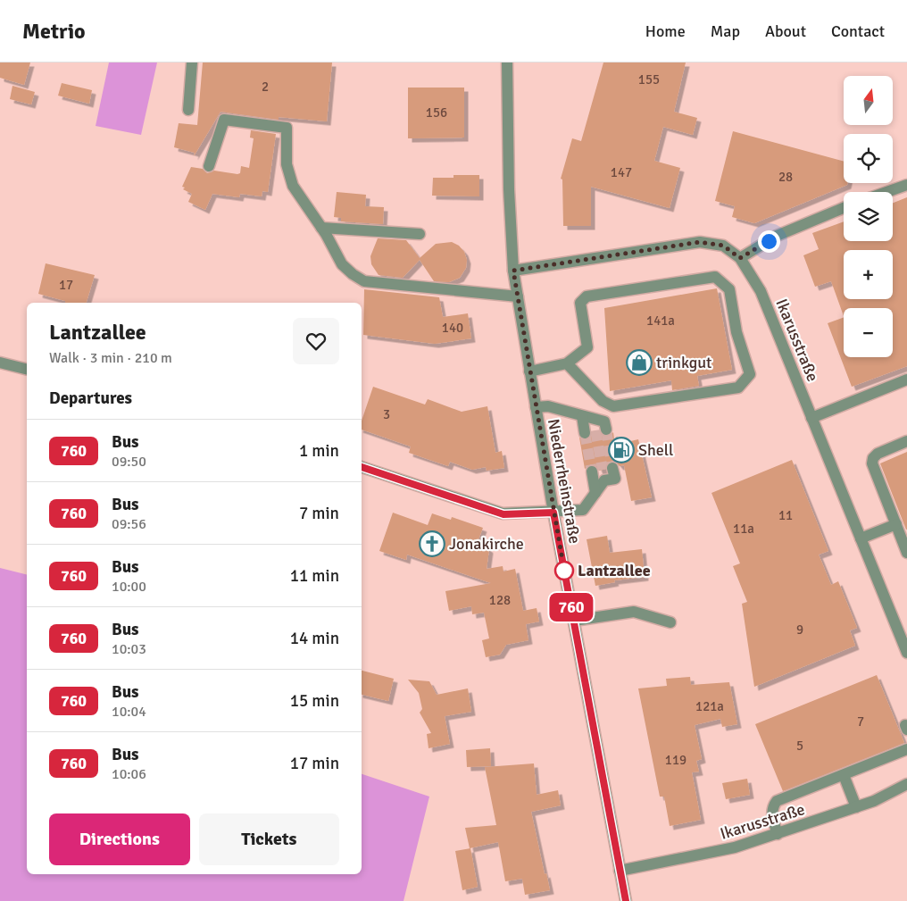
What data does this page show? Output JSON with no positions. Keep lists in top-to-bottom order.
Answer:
{
  "streets": {
    "street": ["Ikarusstraße", "Niederrheinstraße"]
  },
  "crossings": [
    ["Ikarusstraße", "Niederrheinstraße"]
  ],
  "places": {
    "shop": ["trinkgut"],
    "fuel station": ["Shell"],
    "church": ["Jonakirche"],
    "other": ["Lantzallee"]
  },
  "lines": ["bus line 760"],
  "house_numbers": [
    "155",
    "2",
    "156",
    "147",
    "28",
    "17",
    "141a",
    "140",
    "3",
    "11",
    "11a",
    "128",
    "9",
    "121a",
    "7",
    "5",
    "119"
  ],
  "north": "top",
  "page": {
    "header": "Metrio",
    "nav": [
      "Home",
      "Map",
      "About",
      "Contact"
    ],
    "on_map": "760",
    "map_buttons": ["+", "−"],
    "heading": [
      ["Lantzallee", "Walk · 3 min · 210 m"],
      "Departures"
    ],
    "list": [
      {
        "mark": "760",
        "name": "Bus",
        "note": "09:50",
        "value": "1 min"
      },
      {
        "mark": "760",
        "name": "Bus",
        "note": "09:56",
        "value": "7 min"
      },
      {
        "mark": "760",
        "name": "Bus",
        "note": "10:00",
        "value": "11 min"
      },
      {
        "mark": "760",
        "name": "Bus",
        "note": "10:03",
        "value": "14 min"
      },
      {
        "mark": "760",
        "name": "Bus",
        "note": "10:04",
        "value": "15 min"
      },
      {
        "mark": "760",
        "name": "Bus",
        "note": "10:06",
        "value": "17 min"
      }
    ],
    "buttons": ["Directions", "Tickets"]
  }
}
